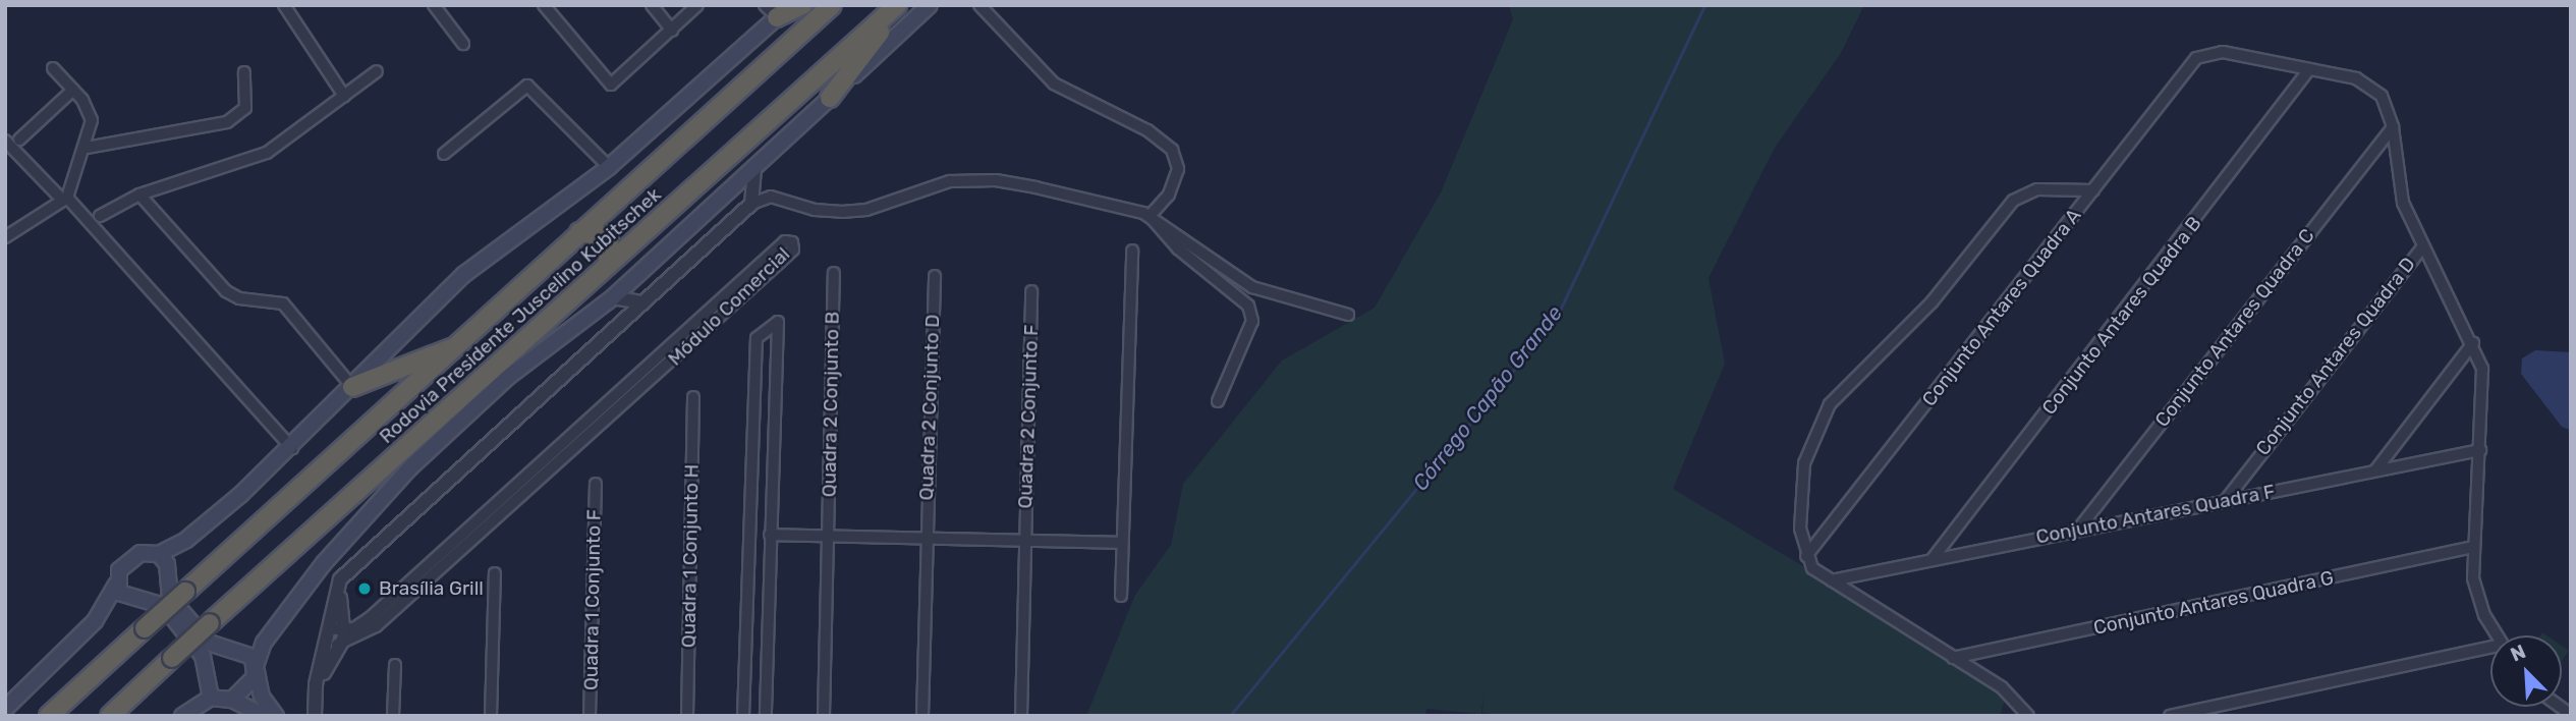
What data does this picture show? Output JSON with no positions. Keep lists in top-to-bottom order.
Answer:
{
  "streets": {
    "highway": ["Rodovia Presidente Juscelino Kubitschek"],
    "street": [
      "Módulo Comercial",
      "Conjunto Antares Quadra A",
      "Conjunto Antares Quadra B",
      "Conjunto Antares Quadra C",
      "Conjunto Antares Quadra D",
      "Quadra 2 Conjunto B",
      "Quadra 2 Conjunto D",
      "Quadra 2 Conjunto F",
      "Conjunto Antares Quadra F",
      "Quadra 1 Conjunto H",
      "Quadra 1 Conjunto F",
      "Conjunto Antares Quadra G"
    ]
  },
  "crossings": [
    ["Conjunto Antares Quadra A", "Conjunto Antares Quadra B"],
    ["Conjunto Antares Quadra B", "Conjunto Antares Quadra F"],
    ["Conjunto Antares Quadra C", "Conjunto Antares Quadra F"],
    ["Conjunto Antares Quadra D", "Conjunto Antares Quadra F"]
  ],
  "water": ["Córrego Capão Grande"],
  "places": ["Brasília Grill"],
  "north": "top left"
}
